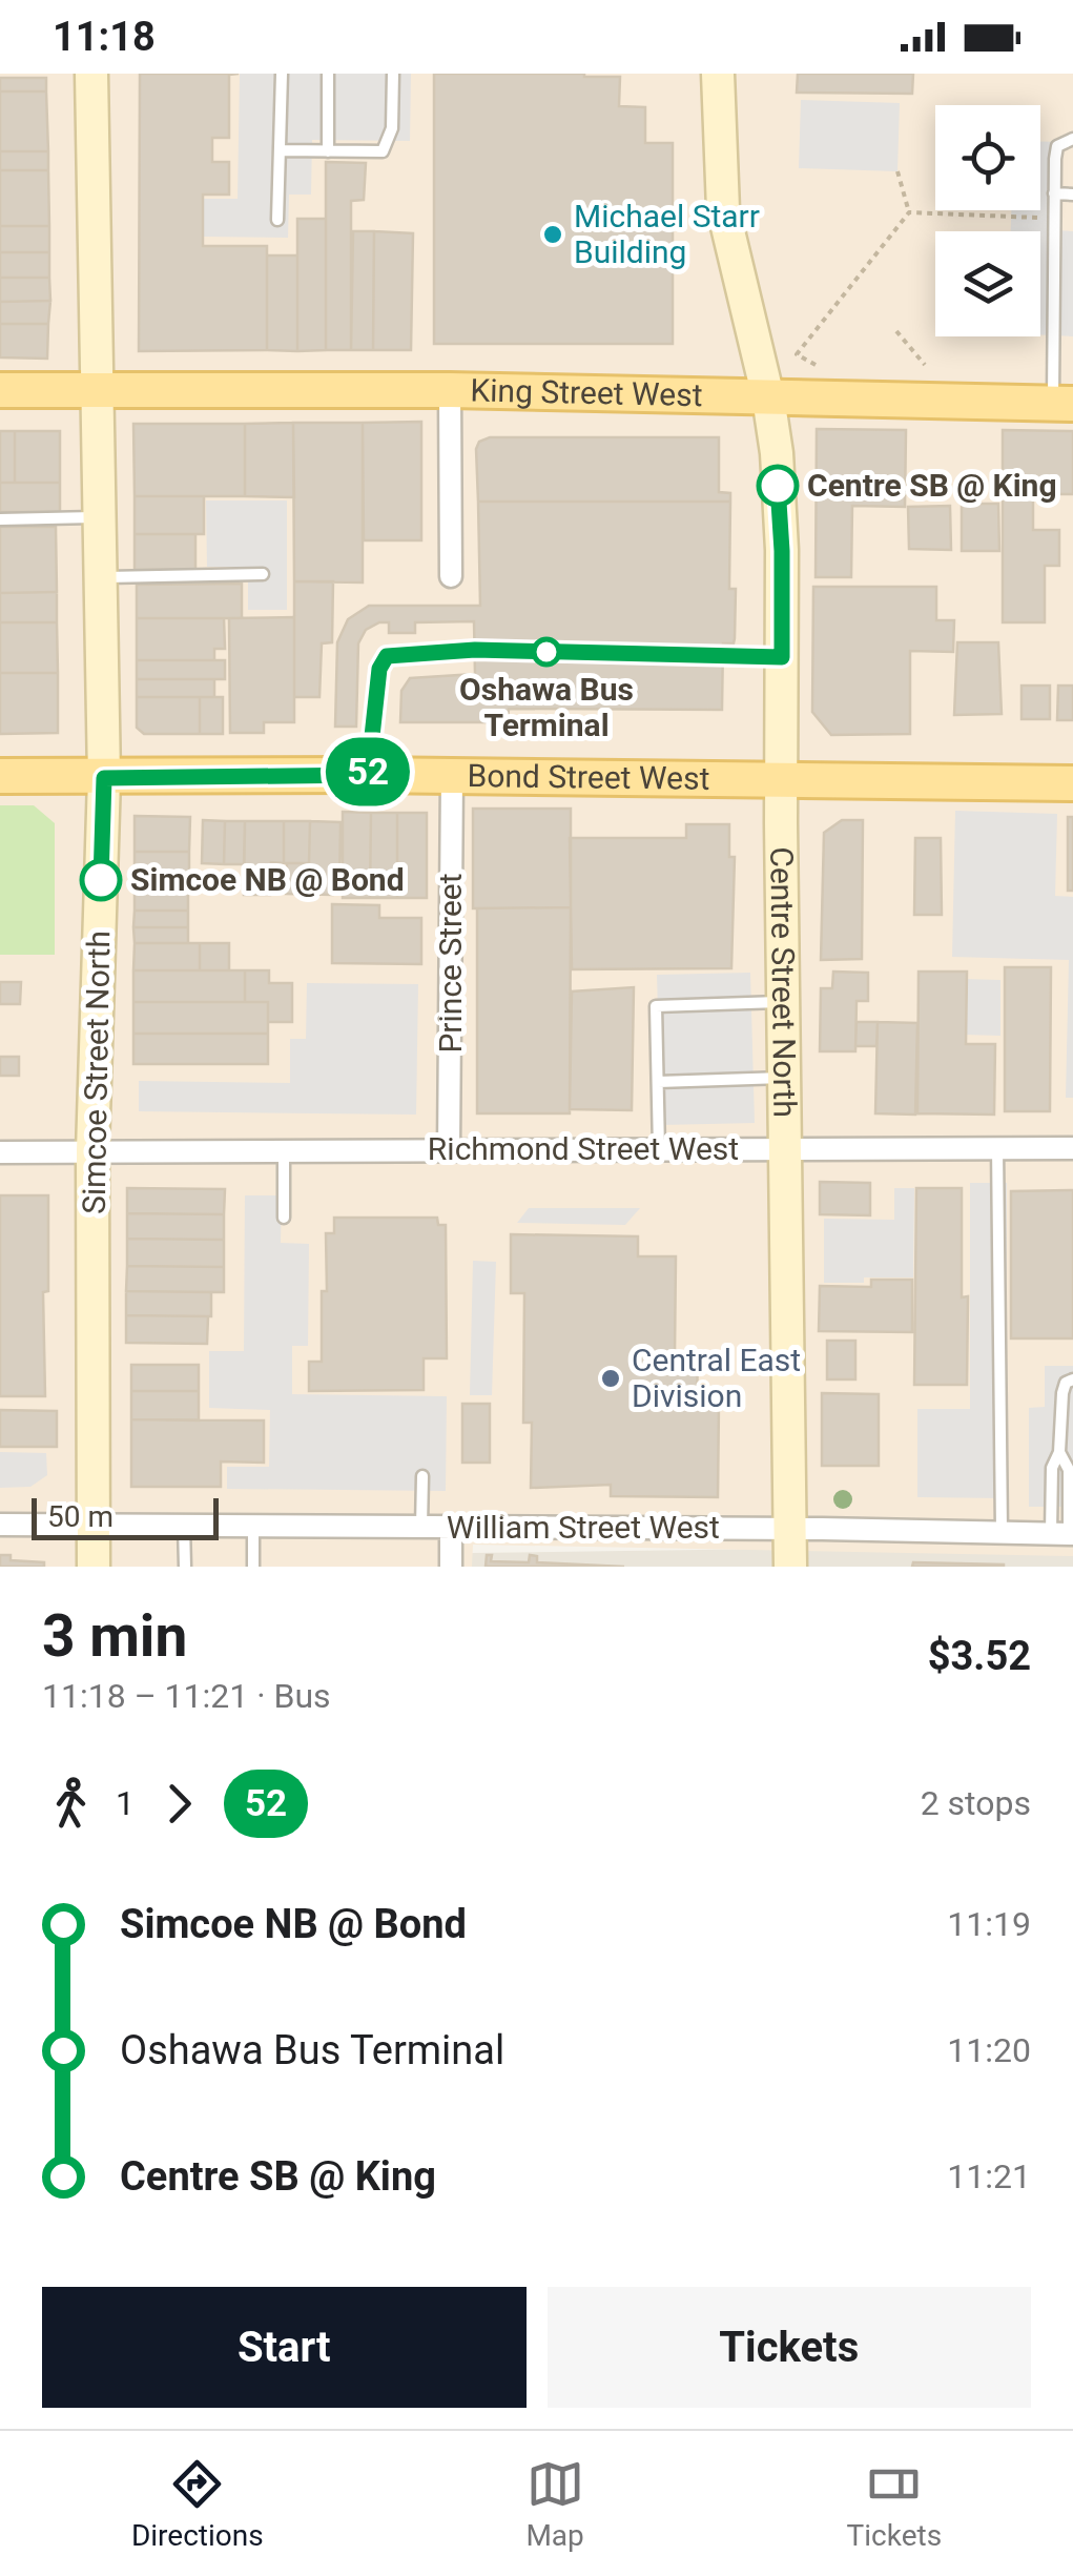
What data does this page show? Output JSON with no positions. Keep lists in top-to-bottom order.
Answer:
{
  "streets": {
    "main road": [
      "King Street West",
      "Bond Street West",
      "Centre Street North",
      "Simcoe Street North"
    ],
    "street": ["Prince Street", "Richmond Street West", "William Street West"]
  },
  "crossings": [
    ["King Street West", "Centre Street North"],
    ["King Street West", "Simcoe Street North"],
    ["Bond Street West", "Prince Street"],
    ["Bond Street West", "Centre Street North"],
    ["Bond Street West", "Simcoe Street North"],
    ["Prince Street", "Richmond Street West"],
    ["Centre Street North", "Richmond Street West"],
    ["Centre Street North", "William Street West"],
    ["Simcoe Street North", "Richmond Street West"],
    ["Simcoe Street North", "William Street West"]
  ],
  "places": [
    "Michael Starr Building",
    "Centre SB @ King",
    "Oshawa Bus Terminal",
    "Simcoe NB @ Bond",
    "Central East Division"
  ],
  "lines": ["bus line 52"],
  "scale_bar": "50 m",
  "page": {
    "status": "11:18",
    "on_map": "52",
    "scale": "50 m",
    "heading": ["3 min", "11:18 – 11:21 · Bus", "$3.52"],
    "legs": ["1", "52", "2 stops"],
    "list": [
      {
        "name": "Simcoe NB @ Bond",
        "value": "11:19"
      },
      {
        "name": "Oshawa Bus Terminal",
        "value": "11:20"
      },
      {
        "name": "Centre SB @ King",
        "value": "11:21"
      }
    ],
    "buttons": ["Start", "Tickets"],
    "tabs": ["Directions", "Map", "Tickets"]
  }
}
